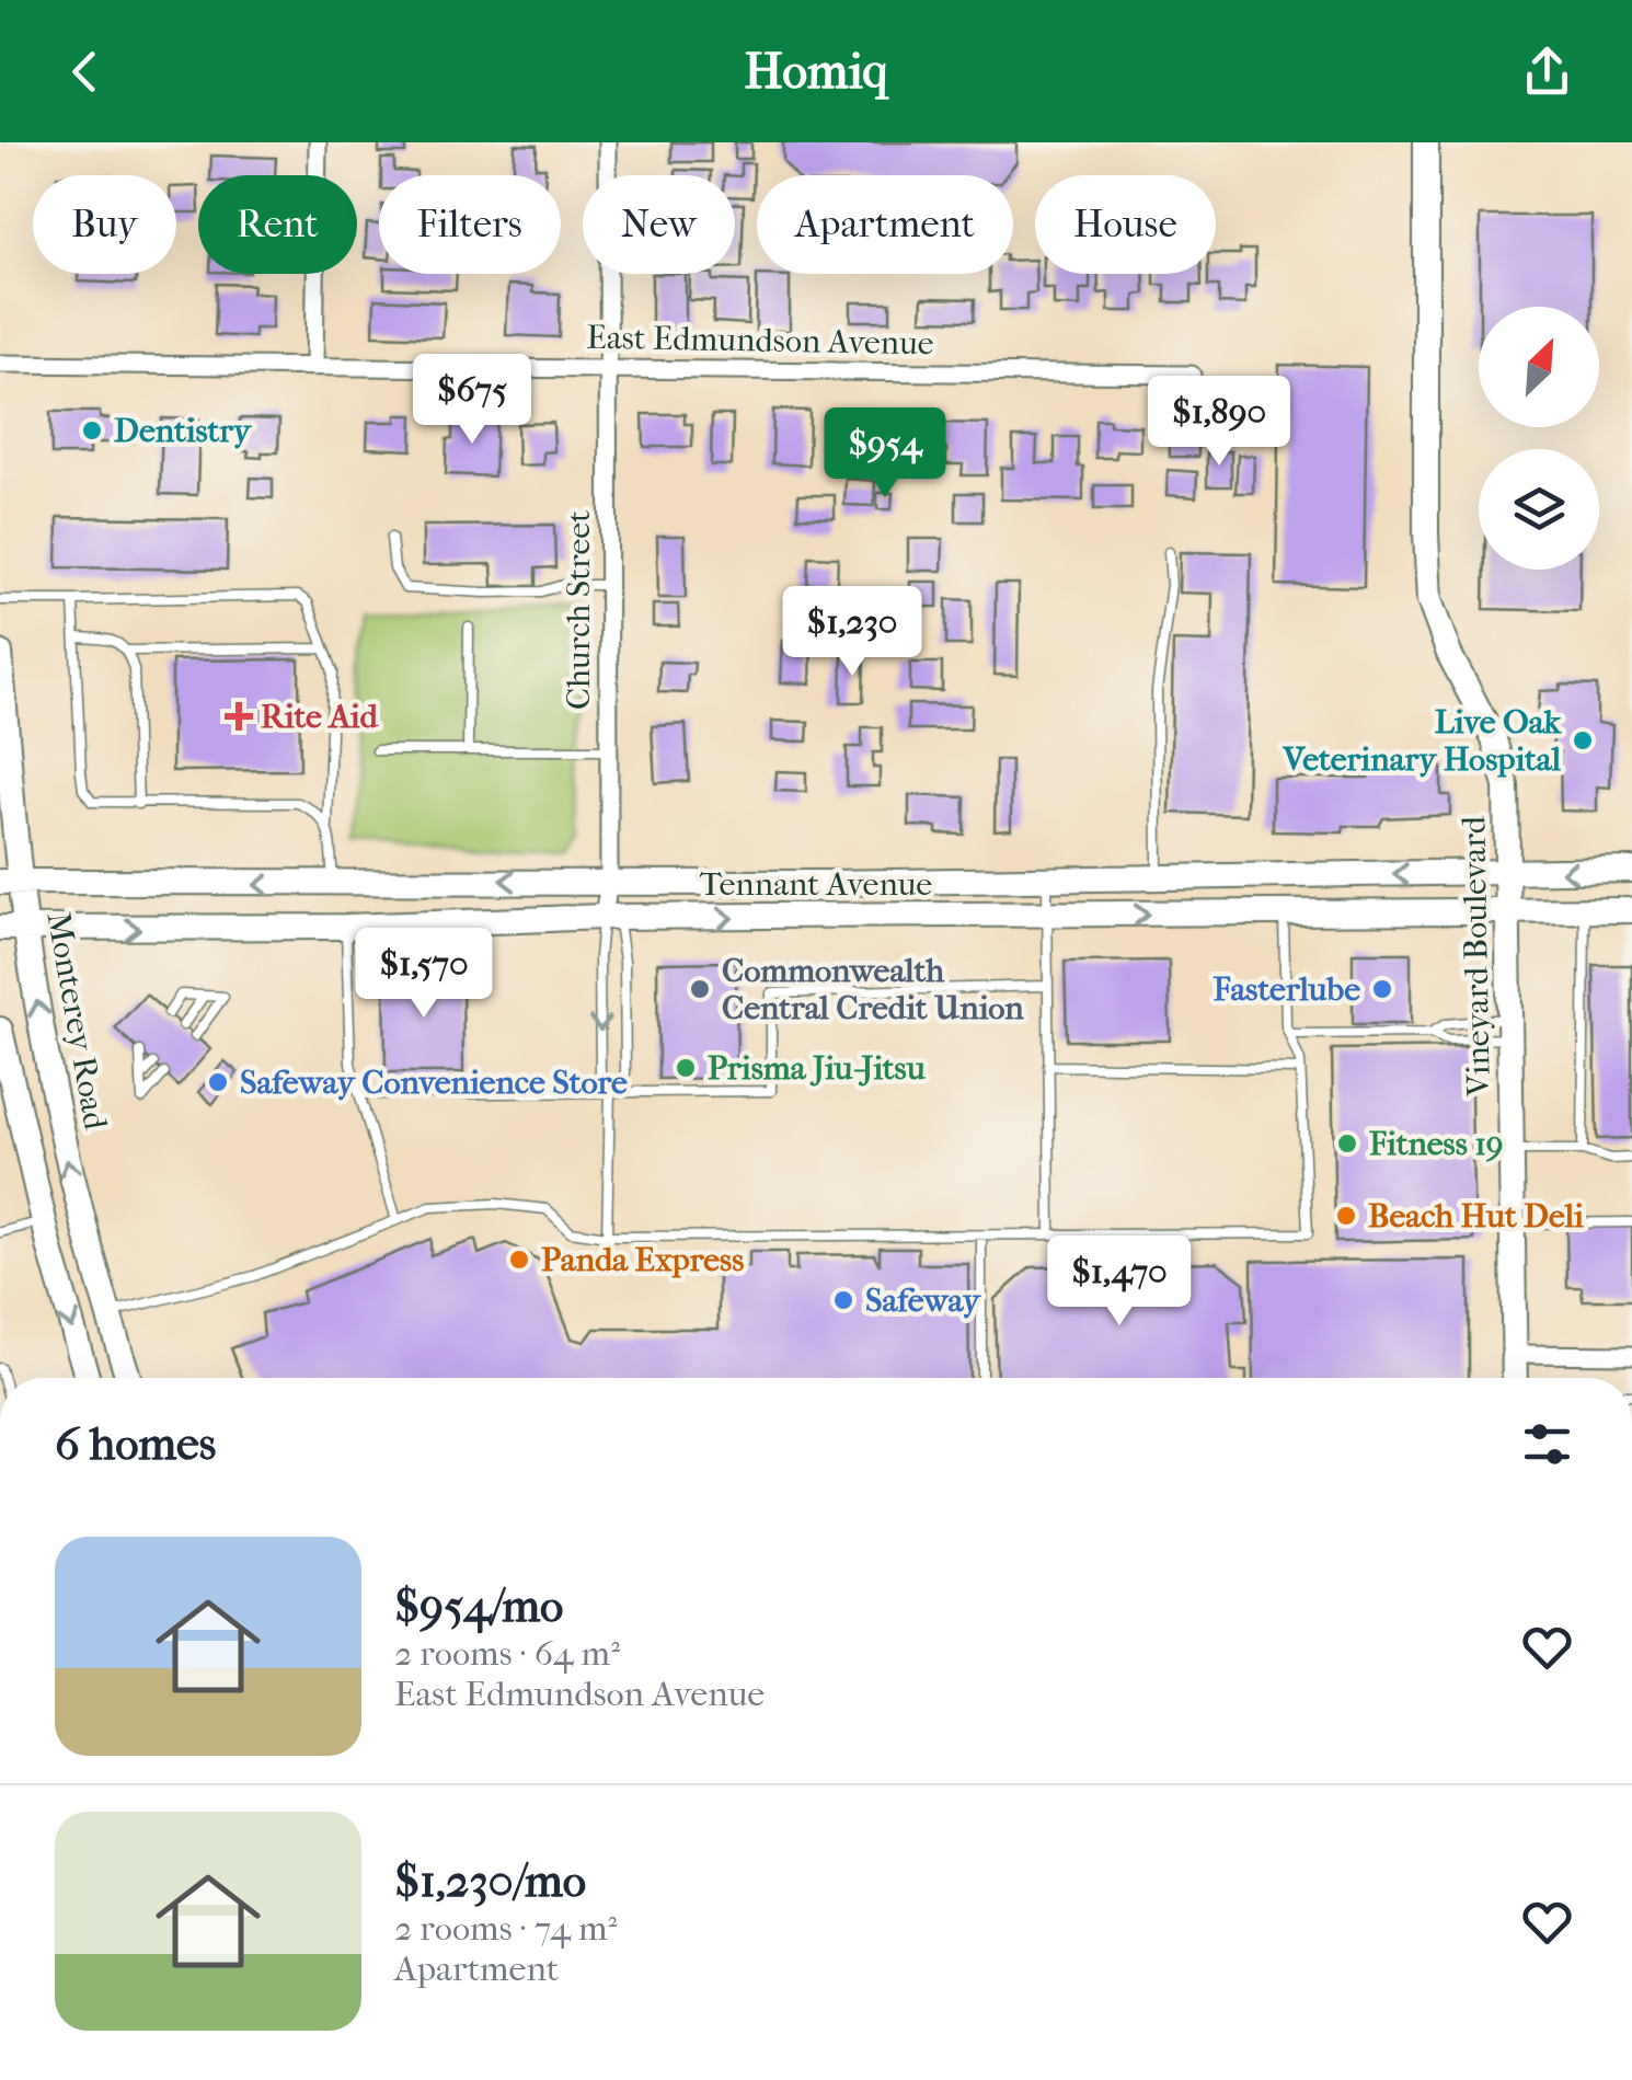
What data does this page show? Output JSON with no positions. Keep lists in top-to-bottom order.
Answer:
{
  "streets": {
    "main road": ["Tennant Avenue", "Vineyard Boulevard", "Monterey Road"],
    "street": ["East Edmundson Avenue", "Church Street"]
  },
  "crossings": [
    ["East Edmundson Avenue", "Church Street"],
    ["Church Street", "Tennant Avenue"],
    ["Tennant Avenue", "Vineyard Boulevard"],
    ["Tennant Avenue", "Monterey Road"]
  ],
  "places": {
    "other": [
      "Dentistry",
      "Live Oak Veterinary Hospital",
      "Commonwealth Central Credit Union",
      "Fasterlube",
      "Prisma Jiu-Jitsu",
      "Safeway Convenience Store",
      "Fitness 19",
      "Beach Hut Deli",
      "Panda Express",
      "Safeway"
    ],
    "health": ["Rite Aid"]
  },
  "north": "top right",
  "page": {
    "header": "Homiq",
    "chip": [
      "Buy",
      "Rent",
      "Filters",
      "New",
      "Apartment",
      "House"
    ],
    "price": [
      "$675",
      "$1,890",
      "$954",
      "$1,230",
      "$1,570",
      "$1,470"
    ],
    "heading": "6 homes",
    "list": [
      {
        "name": "$954/mo",
        "note": "2 rooms · 64 m² · East Edmundson Avenue"
      },
      {
        "name": "$1,230/mo",
        "note": "2 rooms · 74 m² · Apartment"
      }
    ]
  }
}
